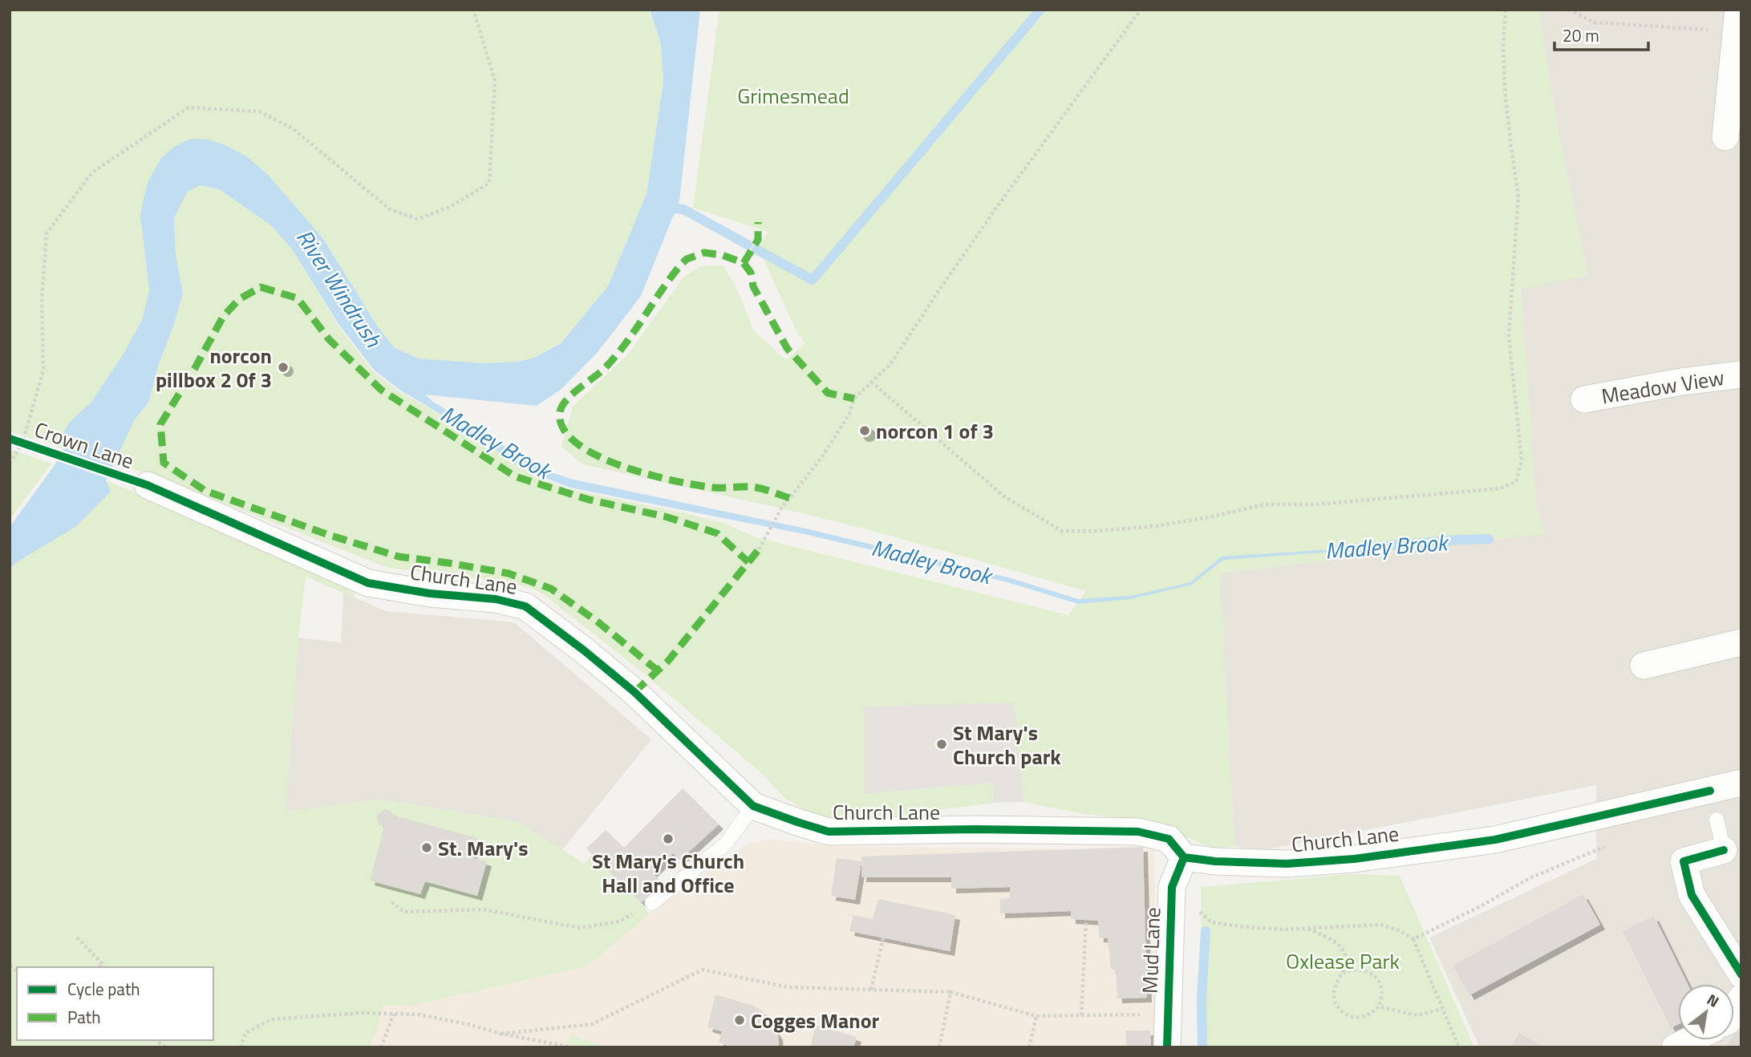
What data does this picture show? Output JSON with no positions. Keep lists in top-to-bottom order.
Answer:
{
  "streets": {
    "street": ["Meadow View", "Church Lane", "Mud Lane"],
    "cycle path": ["Crown Lane"]
  },
  "crossings": [
    ["Church Lane", "Mud Lane"]
  ],
  "water": ["River Windrush", "Madley Brook"],
  "parks": ["Grimesmead", "Oxlease Park"],
  "places": [
    "norcon pillbox 2 0f 3",
    "norcon 1 of 3",
    "St Mary's Church park",
    "St Mary's Church Hall and Office",
    "St. Mary's",
    "Cogges Manor"
  ],
  "legend": ["Cycle path", "Path"],
  "scale_bar": "20 m",
  "north": "top right"
}
